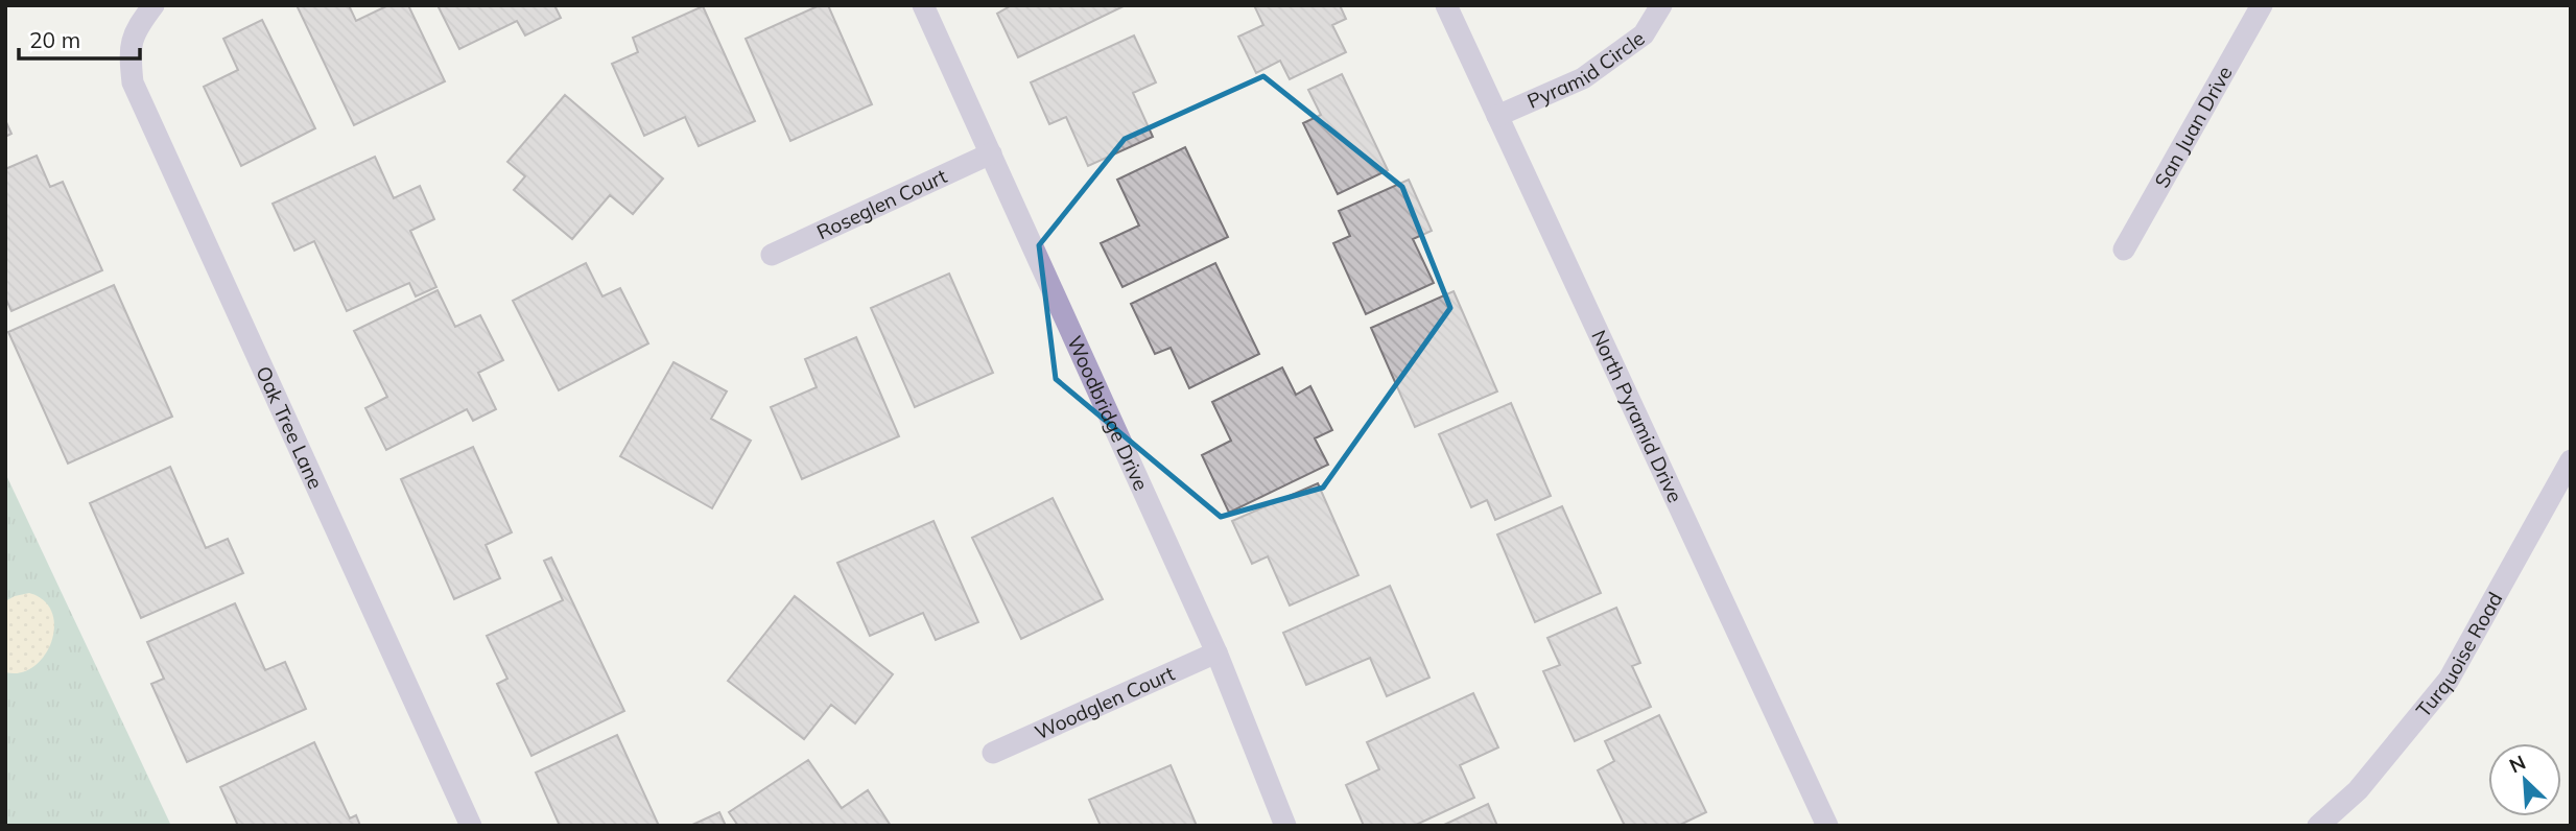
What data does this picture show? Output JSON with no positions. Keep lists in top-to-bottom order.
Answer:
{
  "streets": {
    "street": [
      "Pyramid Circle",
      "San Juan Drive",
      "Roseglen Court",
      "Woodbridge Drive",
      "North Pyramid Drive",
      "Oak Tree Lane",
      "Turquoise Road",
      "Woodglen Court"
    ]
  },
  "crossings": [
    ["Pyramid Circle", "North Pyramid Drive"],
    ["Roseglen Court", "Woodbridge Drive"],
    ["Woodbridge Drive", "Woodglen Court"]
  ],
  "scale_bar": "20 m",
  "north": "top left"
}
